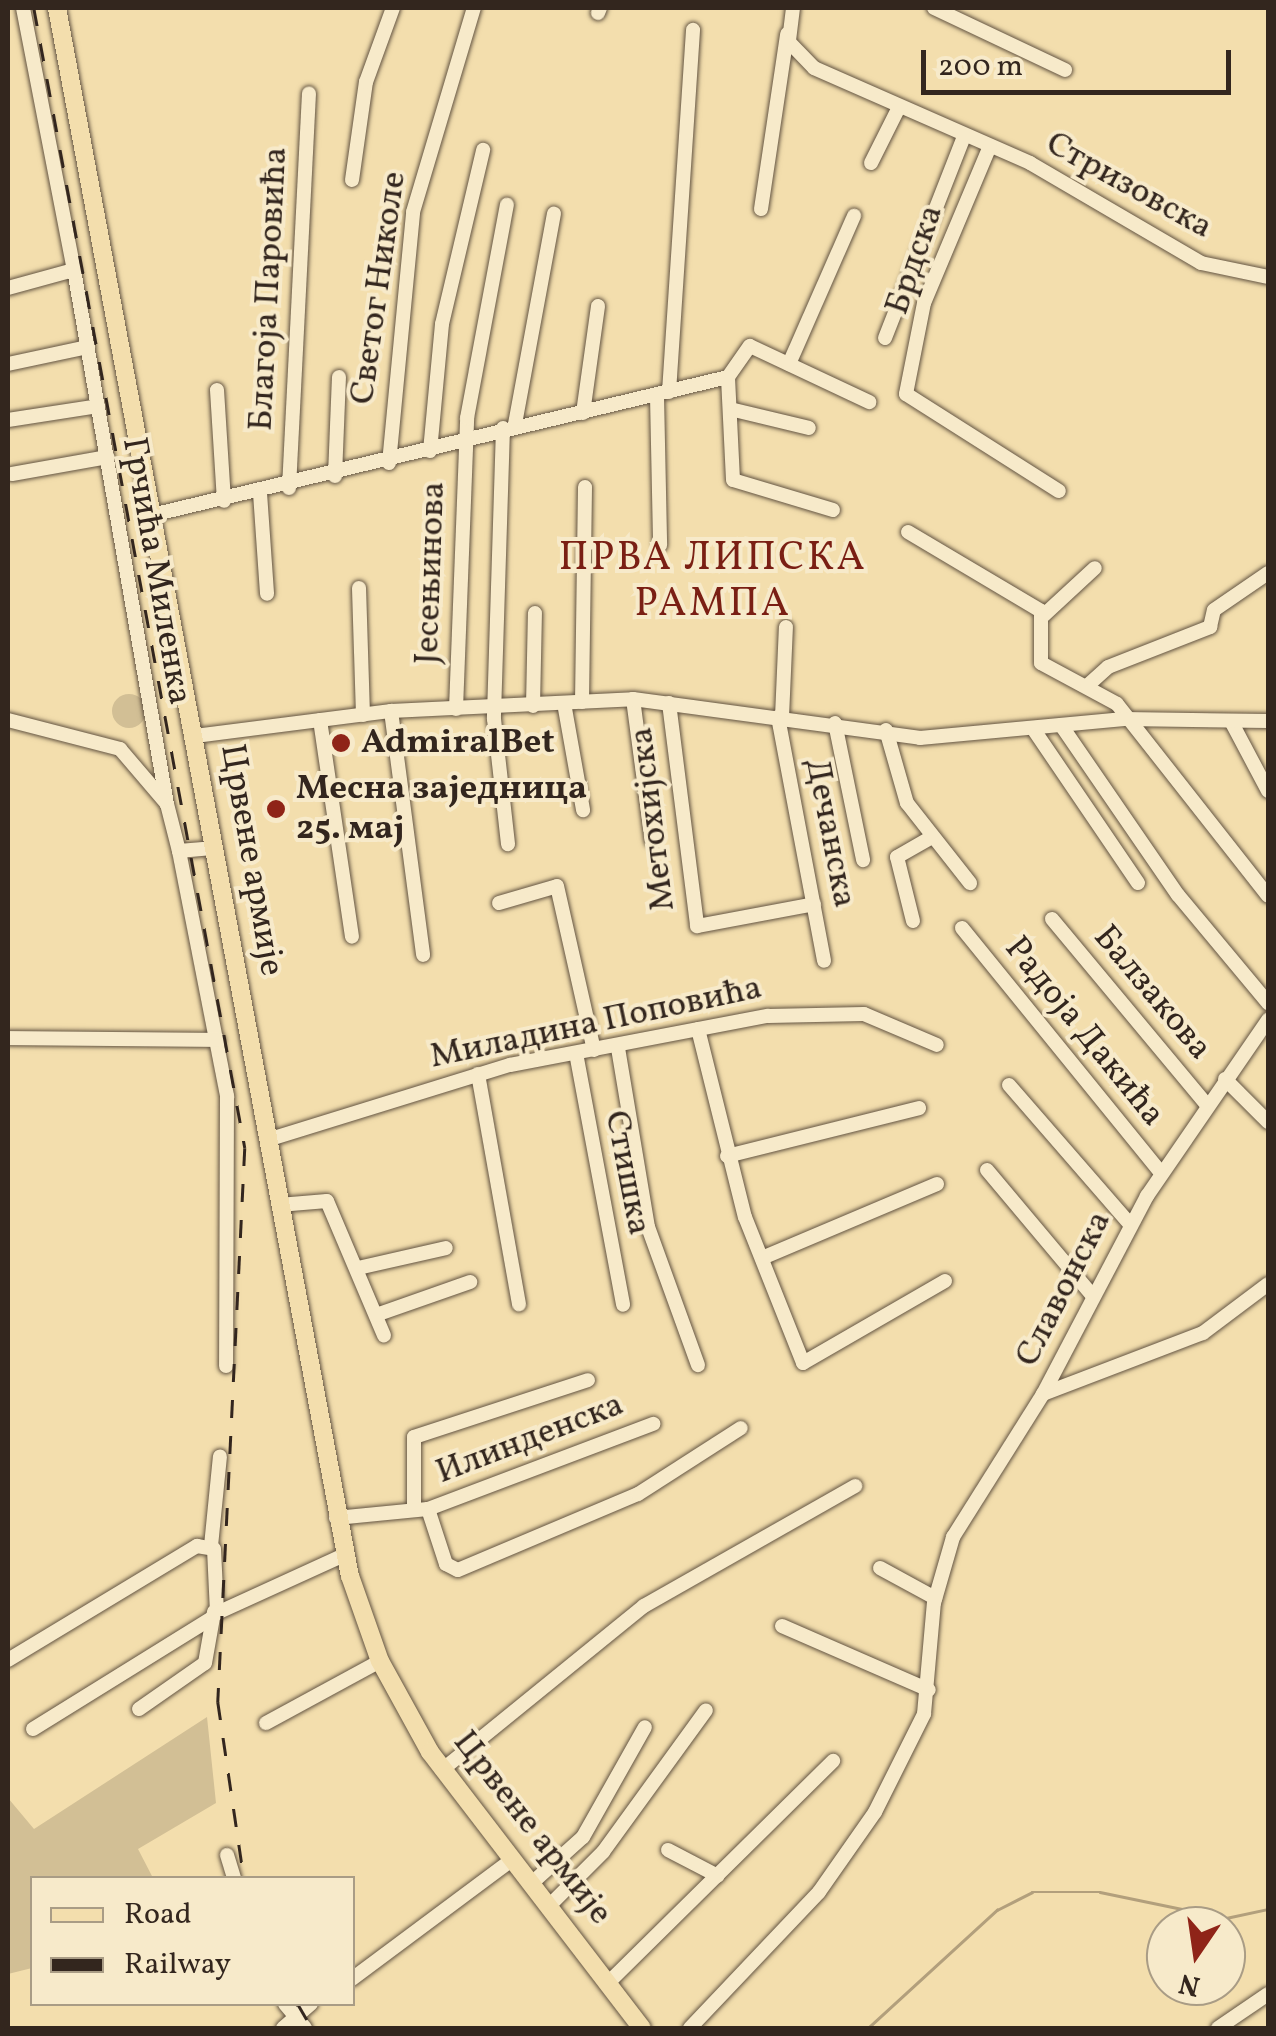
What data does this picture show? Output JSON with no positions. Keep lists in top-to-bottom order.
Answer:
{
  "streets": {
    "main road": ["Црвене армије"],
    "street": [
      "Стризовска",
      "Брдска",
      "Светог Николе",
      "Благоја Паровића",
      "Грчића Миленка",
      "Јесењинова",
      "Метохијска",
      "Дечанска",
      "Балзакова",
      "Миладина Поповића",
      "Радоја Дакића",
      "Стишка",
      "Славонска",
      "Илинденска"
    ]
  },
  "crossings": [
    ["Стризовска", "Брдска"],
    ["Метохијска", "Дечанска"],
    ["Црвене армије", "Миладина Поповића"],
    ["Црвене армије", "Илинденска"],
    ["Балзакова", "Славонска"],
    ["Миладина Поповића", "Стишка"],
    ["Радоја Дакића", "Славонска"]
  ],
  "districts": ["ПРВА ЛИПСКА РАМПА"],
  "places": ["AdmiralBet", "Месна заједница 25. мај"],
  "legend": ["Road", "Railway"],
  "scale_bar": "200 m",
  "north": "bottom"
}
